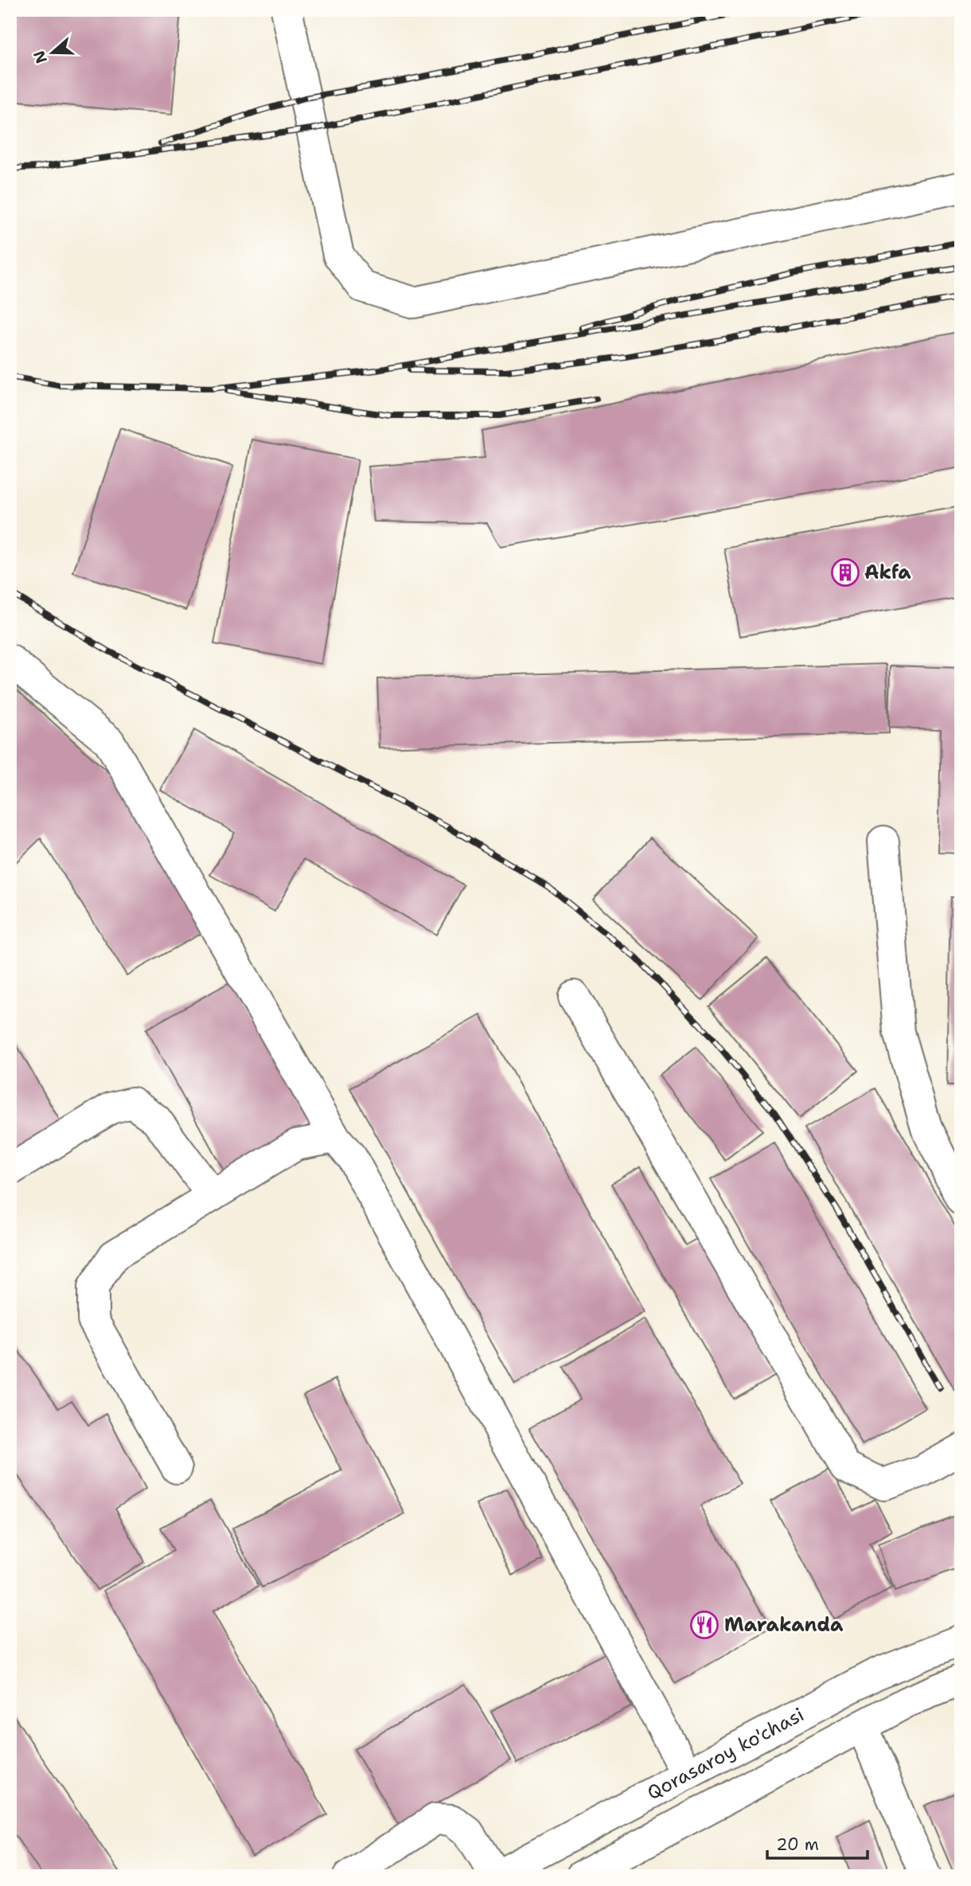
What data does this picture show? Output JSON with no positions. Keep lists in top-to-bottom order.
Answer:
{
  "streets": {
    "main road": ["Qorasaroy ko'chasi"]
  },
  "places": {
    "building": ["Akfa"],
    "restaurant": ["Marakanda"]
  },
  "scale_bar": "20 m",
  "north": "left"
}
